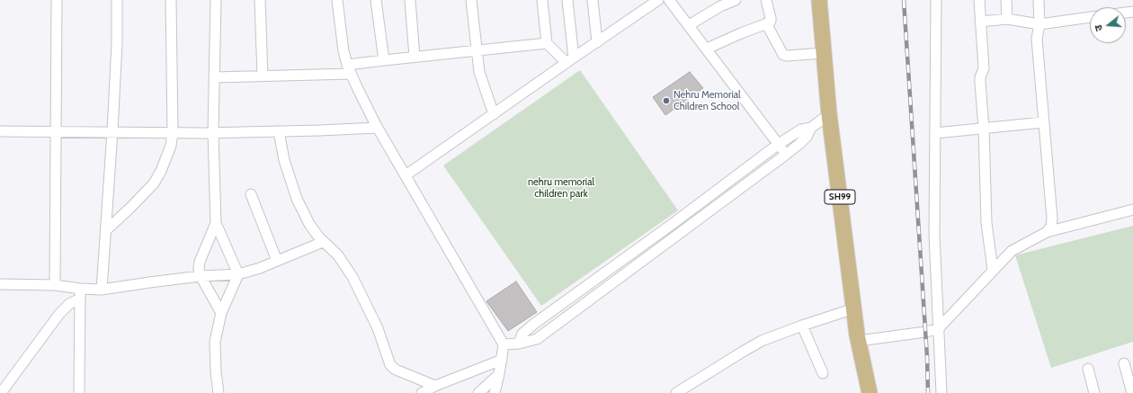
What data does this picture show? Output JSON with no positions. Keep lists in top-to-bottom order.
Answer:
{
  "streets": {
    "main road": ["SH99"]
  },
  "parks": ["nehru memorial children park"],
  "places": ["Nehru Memorial Children School"],
  "north": "left"
}
